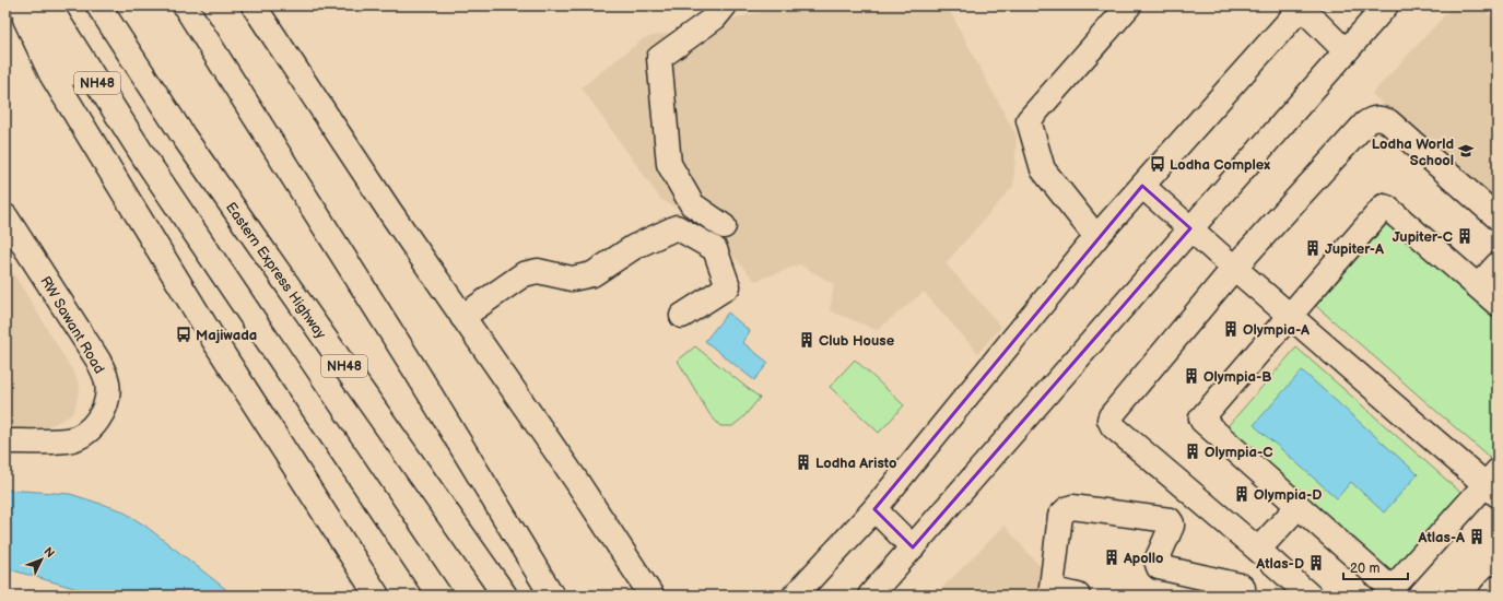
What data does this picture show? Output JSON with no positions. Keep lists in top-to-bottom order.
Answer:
{
  "streets": {
    "main road": ["NH48", "Eastern Express Highway", "RW Sawant Road"]
  },
  "places": {
    "school or university": ["Lodha World School"],
    "bus stop": ["Lodha Complex", "Majiwada"],
    "building": [
      "Jupiter-C",
      "Jupiter-A",
      "Olympia-A",
      "Club House",
      "Olympia-B",
      "Olympia-C",
      "Lodha Aristo",
      "Olympia-D",
      "Atlas-A",
      "Apollo",
      "Atlas-D"
    ]
  },
  "scale_bar": "20 m",
  "north": "top right"
}
